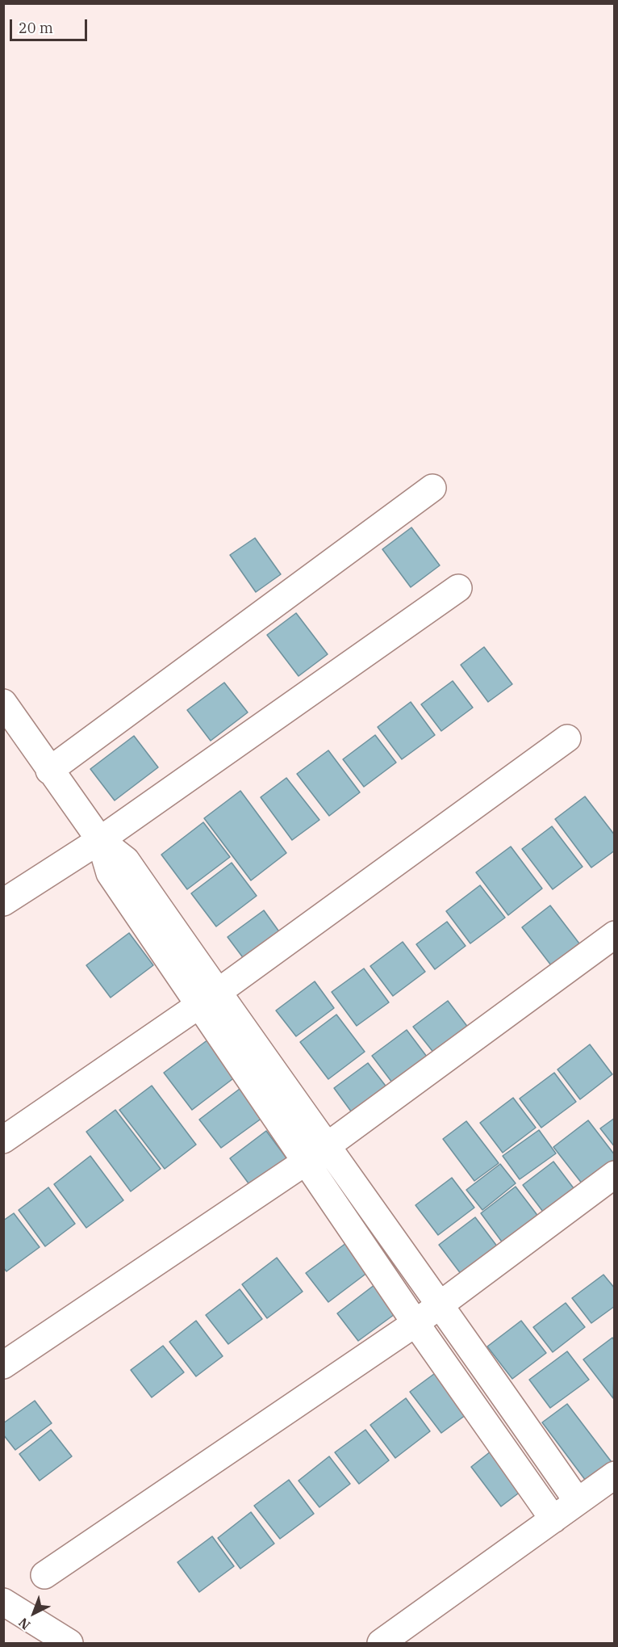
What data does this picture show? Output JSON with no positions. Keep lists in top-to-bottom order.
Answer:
{
  "scale_bar": "20 m",
  "north": "bottom left"
}
